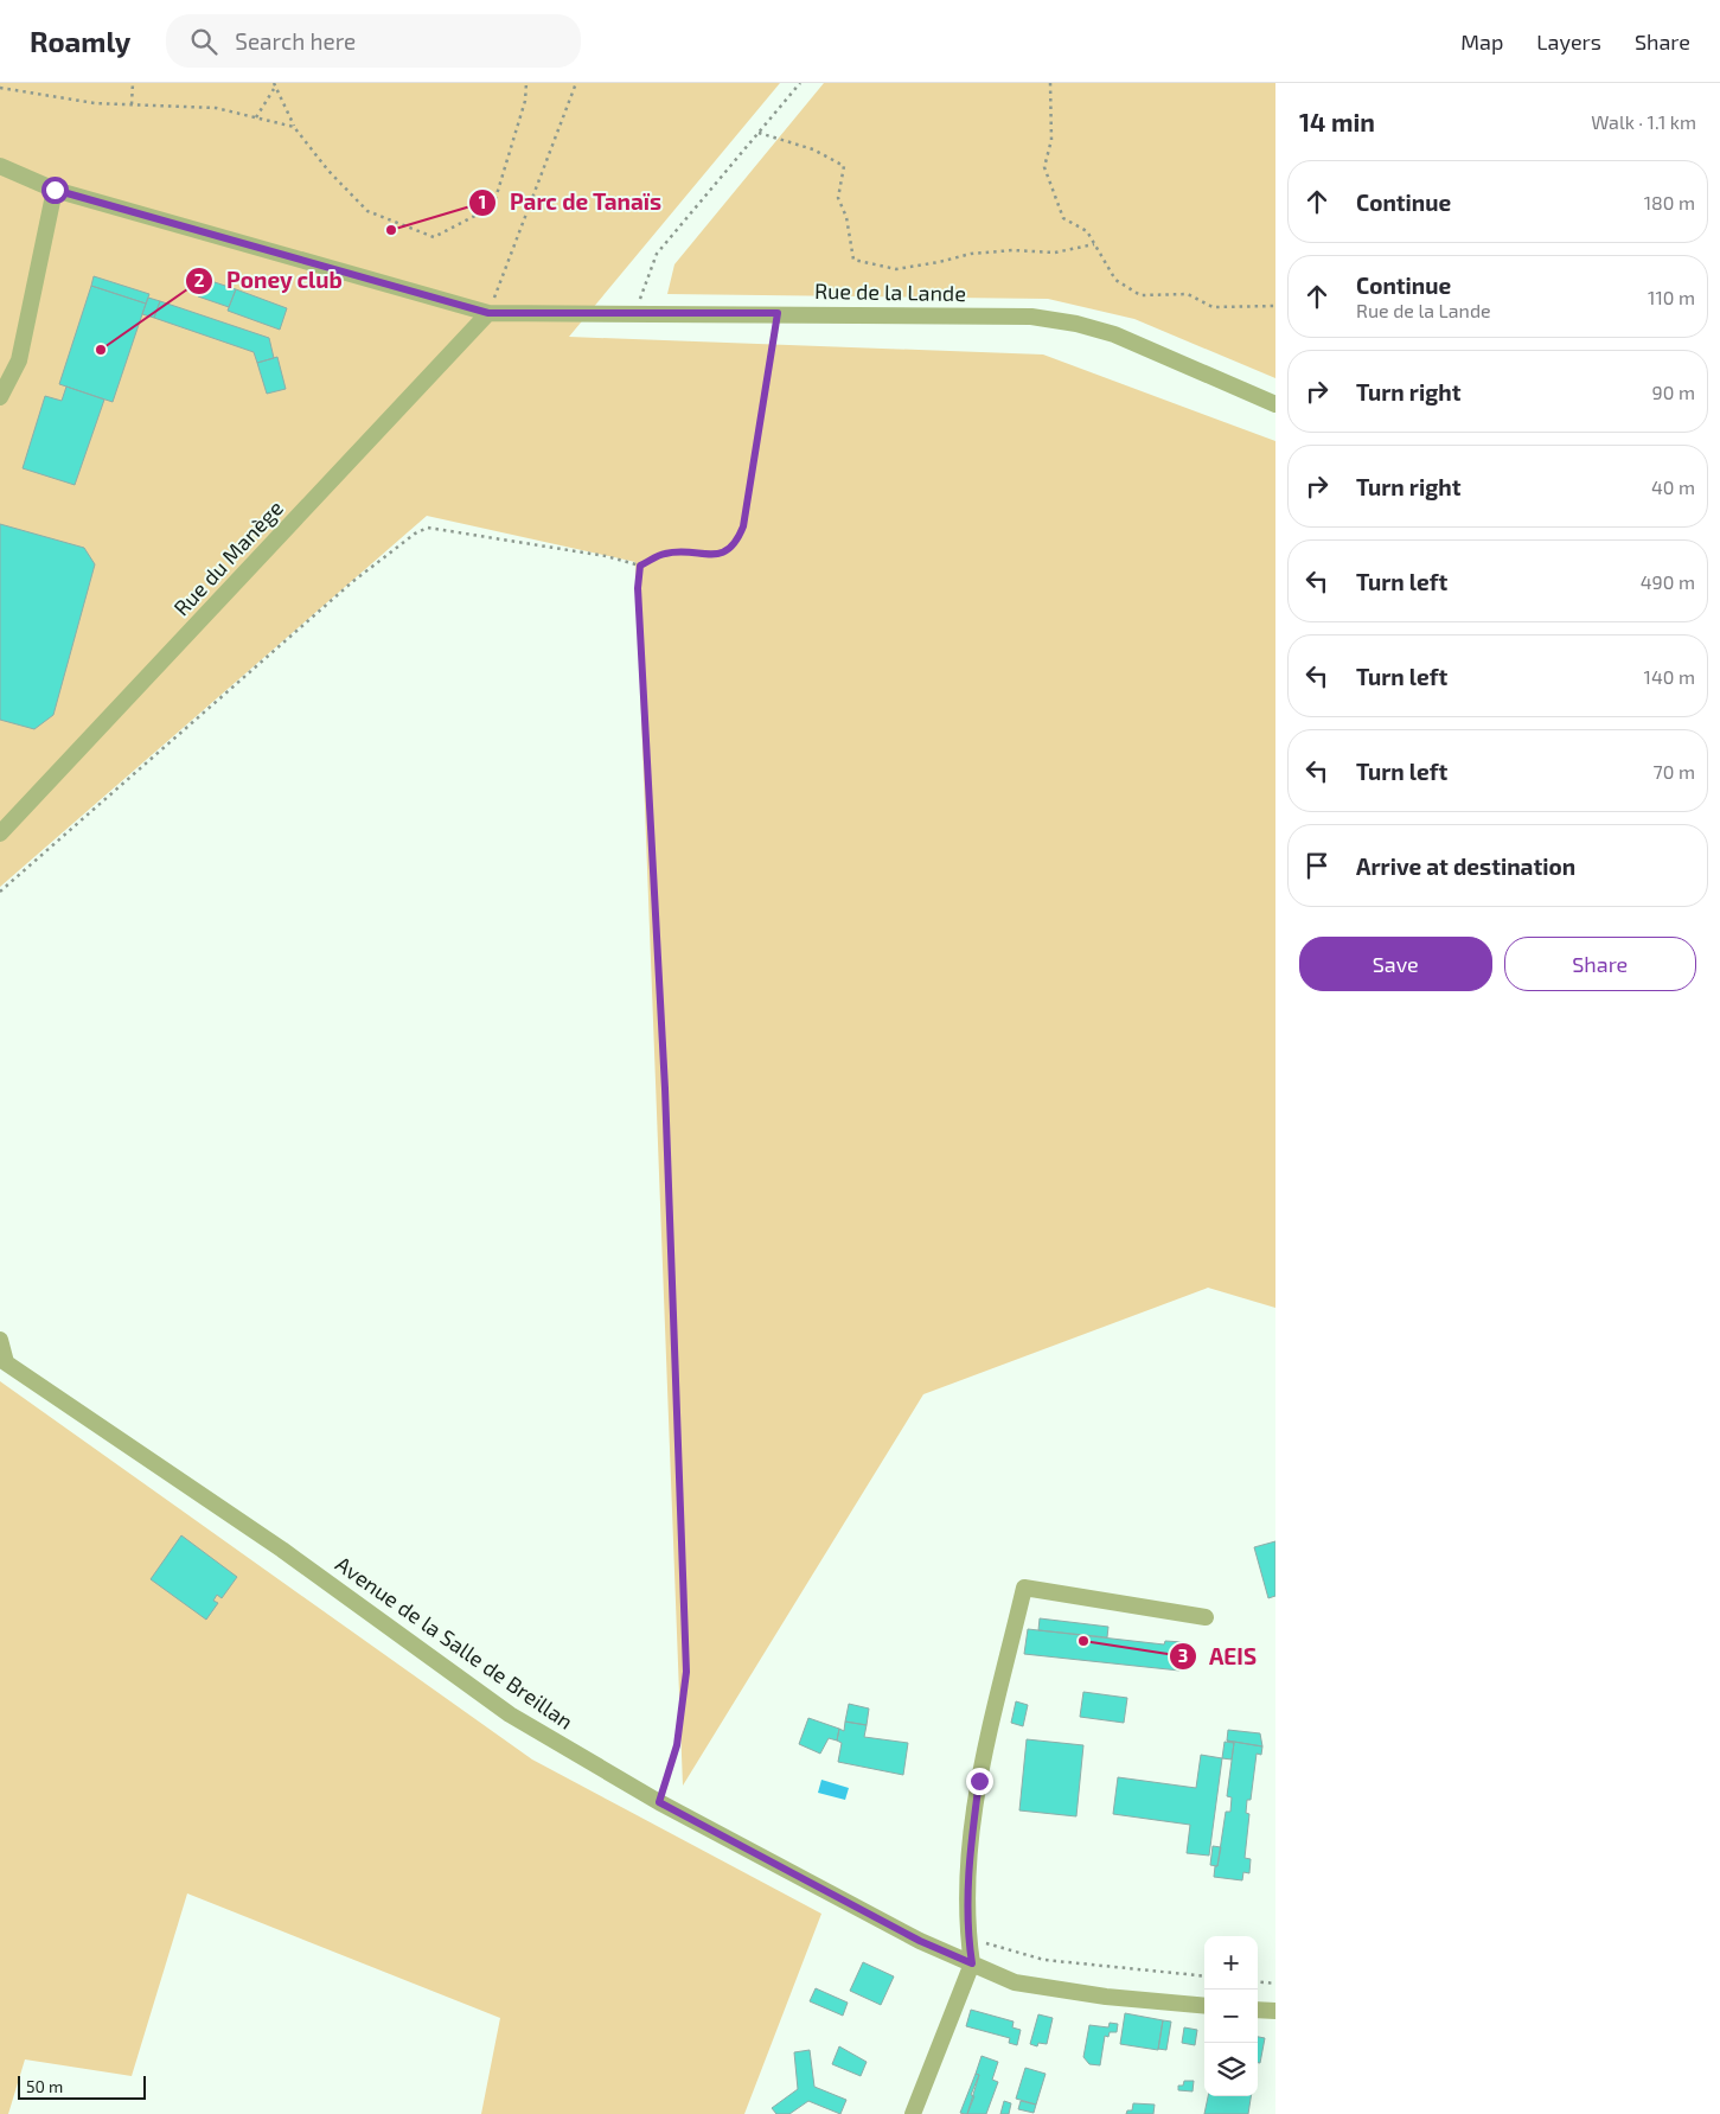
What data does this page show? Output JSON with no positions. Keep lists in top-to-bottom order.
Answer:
{
  "streets": {
    "street": ["Rue de la Lande", "Rue du Manège", "Avenue de la Salle de Breillan"]
  },
  "crossings": [
    ["Rue de la Lande", "Rue du Manège"]
  ],
  "places": ["Parc de Tanaïs", "Poney club", "AEIS"],
  "scale_bar": "50 m",
  "page": {
    "header": "Roamly",
    "search": "Search here",
    "nav": ["Map", "Layers", "Share"],
    "heading": ["14 min", "Walk · 1.1 km"],
    "list": [
      ["Continue", "180 m"],
      ["Continue", "Rue de la Lande", "110 m"],
      ["Turn right", "90 m"],
      ["Turn right", "40 m"],
      ["Turn left", "490 m"],
      ["Turn left", "140 m"],
      ["Turn left", "70 m"],
      "Arrive at destination"
    ],
    "buttons": ["Save", "Share"],
    "map_buttons": ["+", "−"],
    "scale": "50 m"
  }
}
